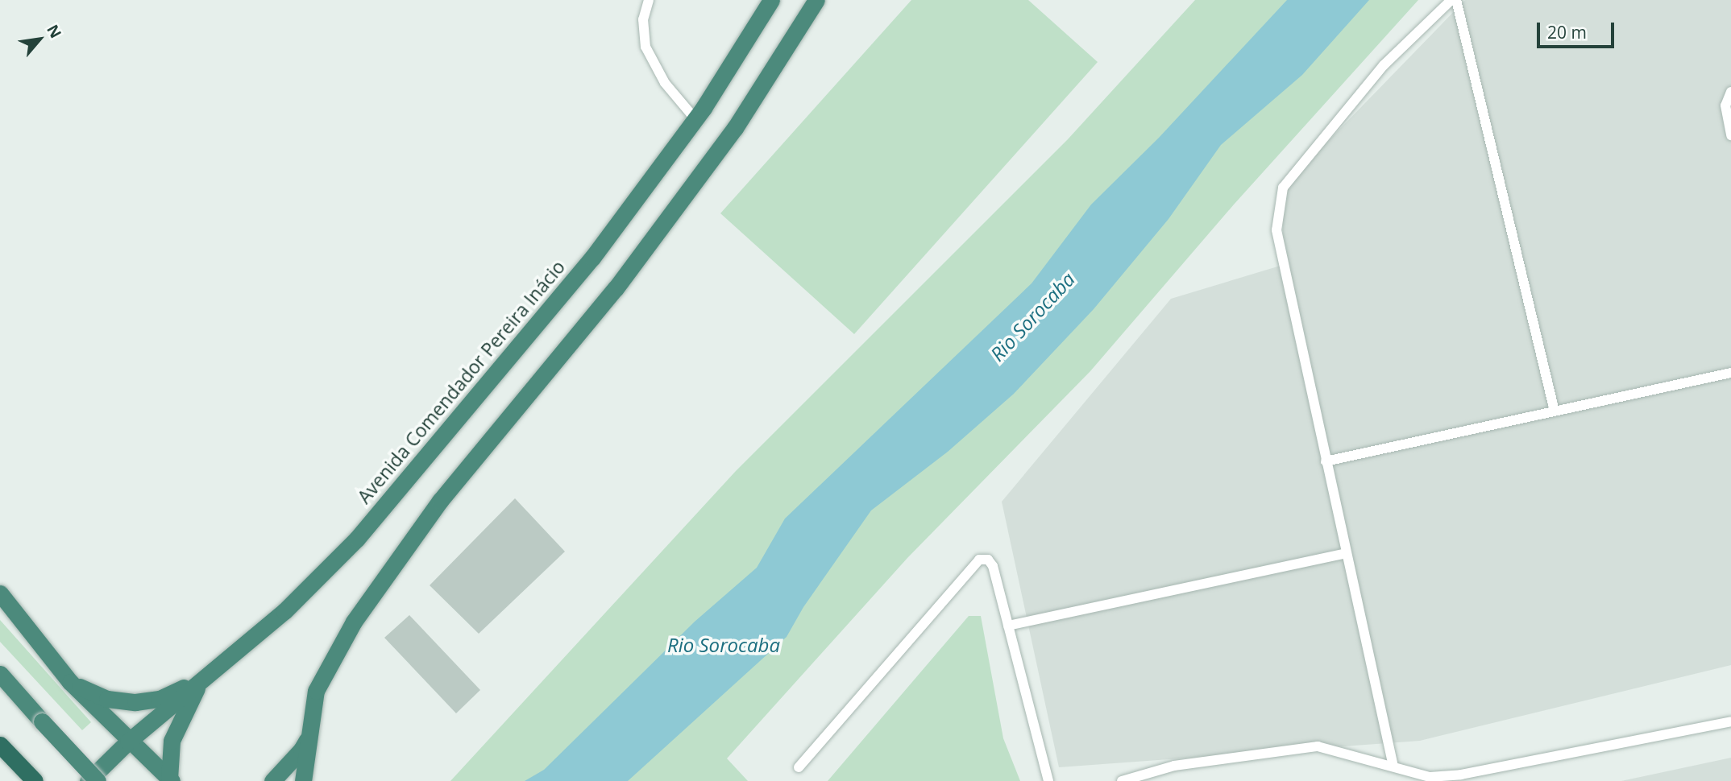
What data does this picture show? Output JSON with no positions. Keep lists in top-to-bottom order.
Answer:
{
  "streets": {
    "highway": ["Avenida Comendador Pereira Inácio"]
  },
  "water": ["Rio Sorocaba"],
  "scale_bar": "20 m",
  "north": "top right"
}
